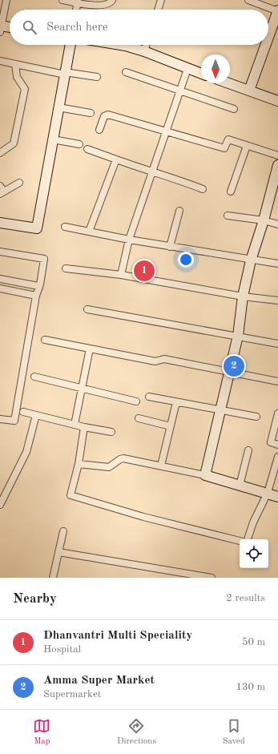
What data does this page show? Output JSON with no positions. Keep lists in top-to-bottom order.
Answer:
{
  "north": "bottom",
  "page": {
    "search": "Search here",
    "pins": ["1", "2"],
    "heading": ["Nearby", "2 results"],
    "list": [
      {
        "mark": "1",
        "name": "Dhanvantri Multi Speciality",
        "note": "Hospital",
        "value": "50 m"
      },
      {
        "mark": "2",
        "name": "Amma Super Market",
        "note": "Supermarket",
        "value": "130 m"
      }
    ],
    "nav": ["Map", "Directions", "Saved"]
  }
}
